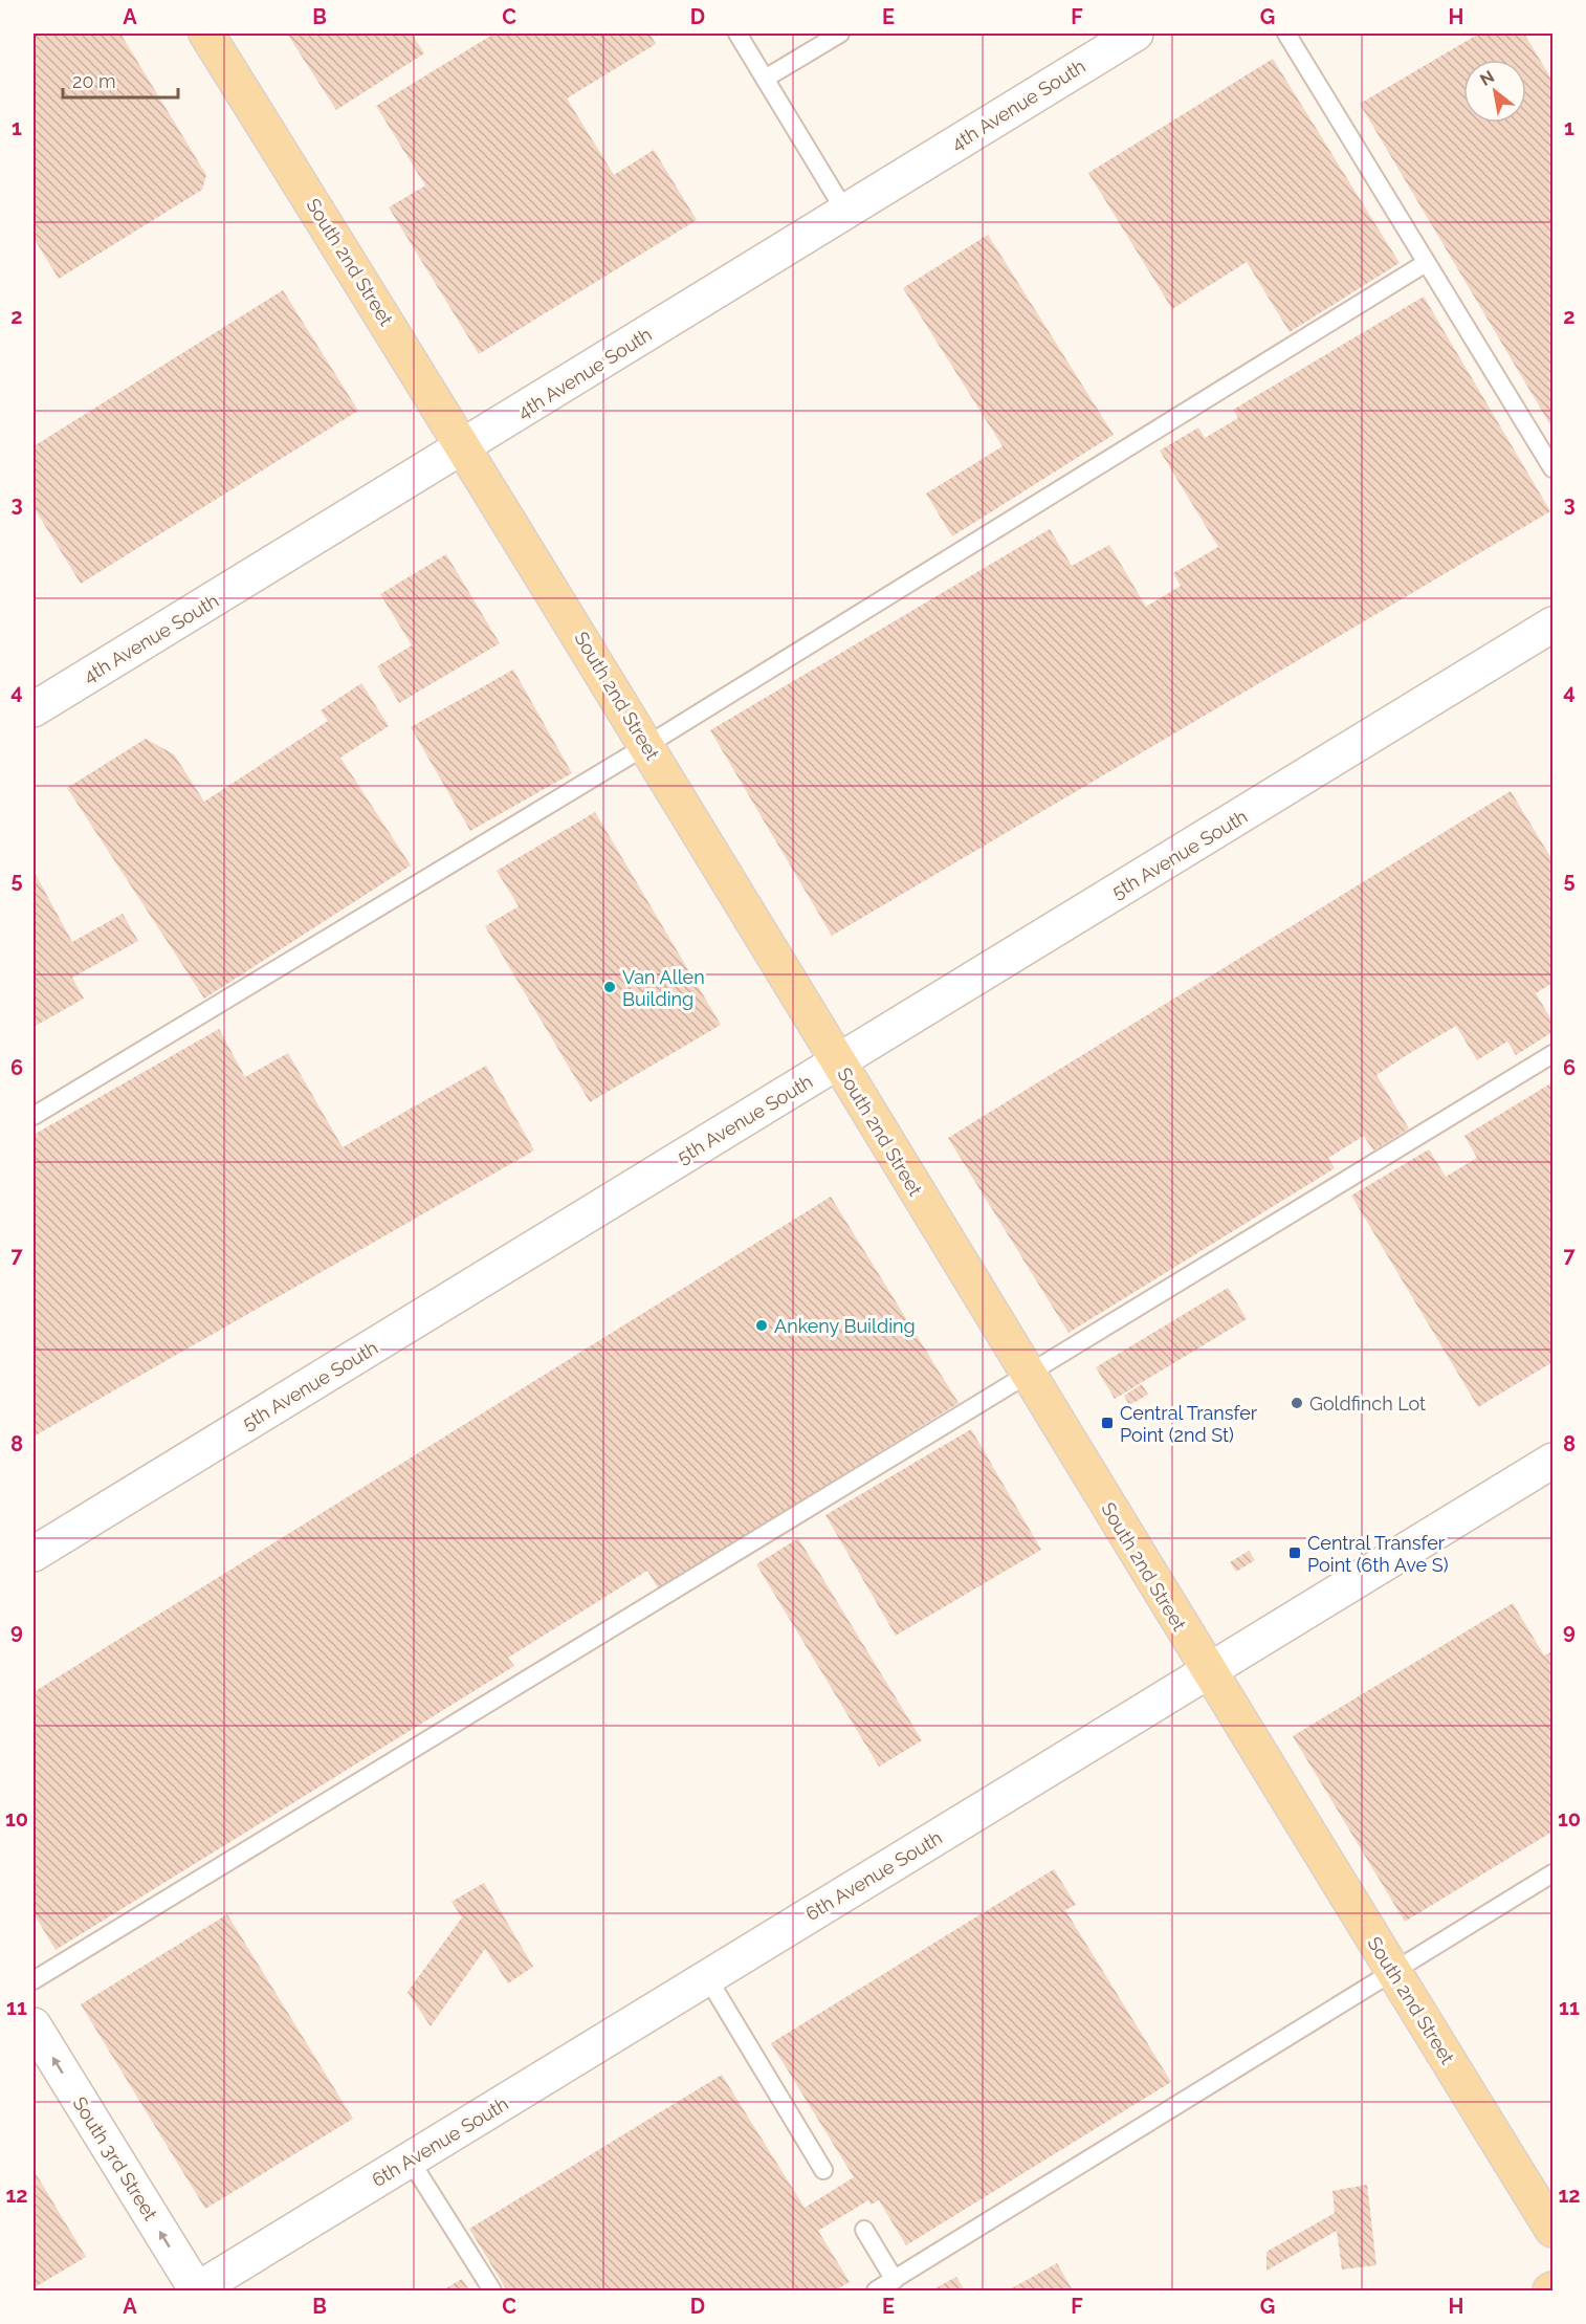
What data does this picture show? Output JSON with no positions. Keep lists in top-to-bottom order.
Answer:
{
  "streets": {
    "main road": ["South 2nd Street"],
    "street": [
      "4th Avenue South",
      "5th Avenue South",
      "6th Avenue South",
      "South 3rd Street"
    ]
  },
  "crossings": [
    ["4th Avenue South", "South 2nd Street"],
    ["South 2nd Street", "5th Avenue South"],
    ["South 2nd Street", "6th Avenue South"],
    ["6th Avenue South", "South 3rd Street"]
  ],
  "one_way": ["South 3rd Street"],
  "places": {
    "other": ["Van Allen Building", "Ankeny Building", "Goldfinch Lot"],
    "transit": ["Central Transfer Point (2nd St)", "Central Transfer Point (6th Ave S)"]
  },
  "scale_bar": "20 m",
  "north": "top left",
  "grid": {
    "columns": [
      "A",
      "B",
      "C",
      "D",
      "E",
      "F",
      "G",
      "H"
    ],
    "rows": [
      "1",
      "2",
      "3",
      "4",
      "5",
      "6",
      "7",
      "8",
      "9",
      "10",
      "11",
      "12"
    ]
  }
}
